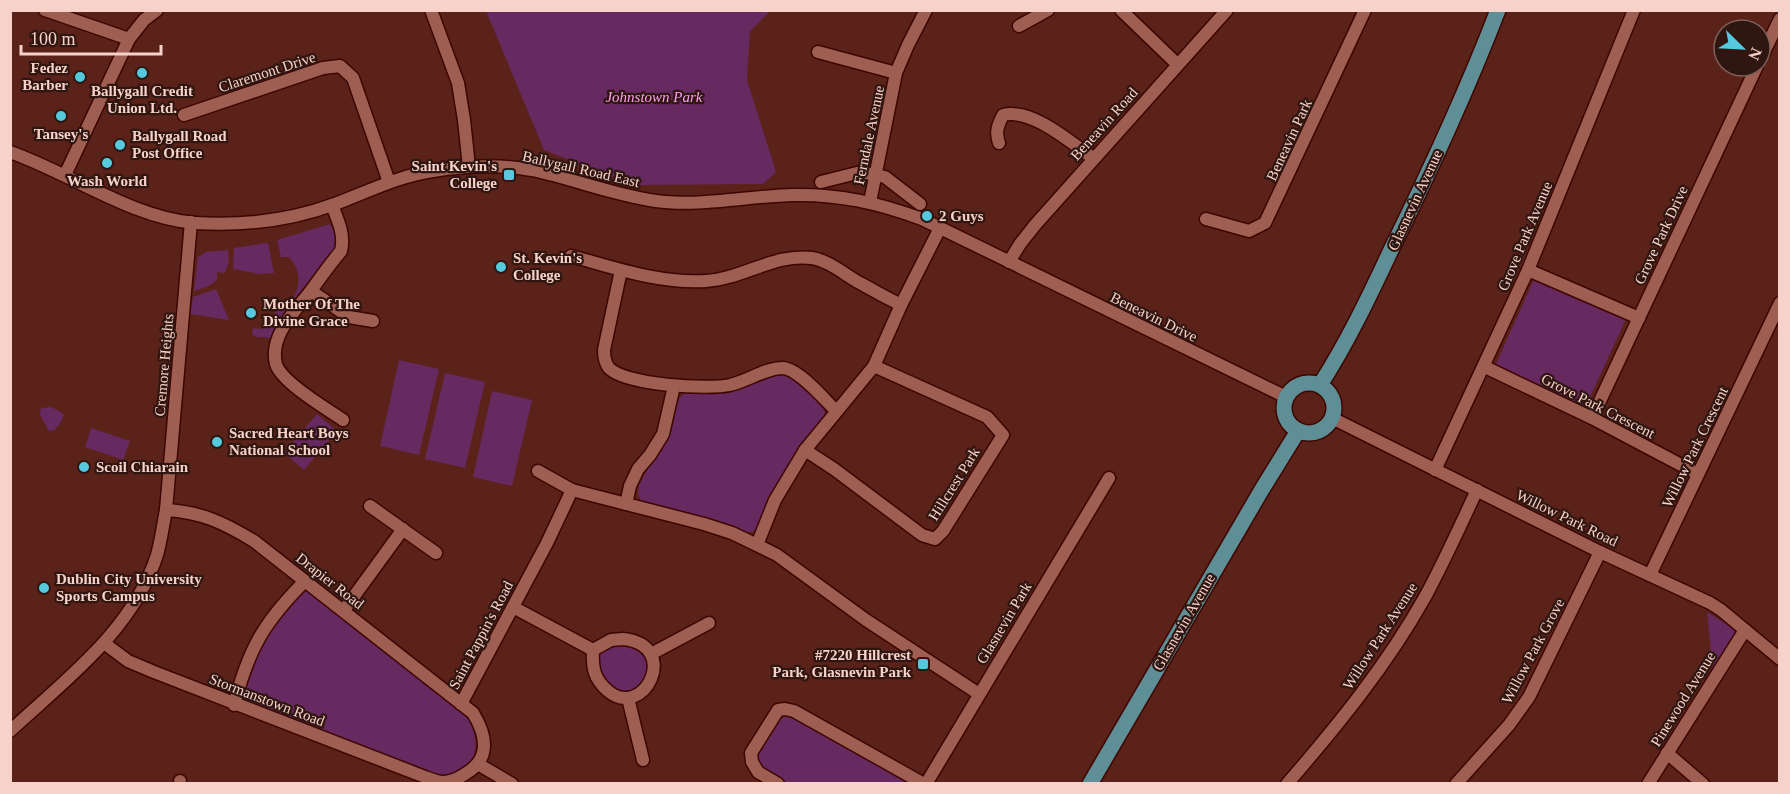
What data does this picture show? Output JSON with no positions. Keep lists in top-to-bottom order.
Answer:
{
  "streets": {
    "main road": ["Glasnevin Avenue"],
    "street": [
      "Claremont Drive",
      "Beneavin Road",
      "Ferndale Avenue",
      "Beneavin Park",
      "Ballygall Road East",
      "Grove Park Drive",
      "Grove Park Avenue",
      "Beneavin Drive",
      "Cremore Heights",
      "Grove Park Crescent",
      "Willow Park Crescent",
      "Hillcrest Park",
      "Willow Park Road",
      "Drapier Road",
      "Glasnevin Park",
      "Saint Pappin's Road",
      "Willow Park Avenue",
      "Willow Park Grove",
      "Pinewood Avenue",
      "Stormanstown Road"
    ]
  },
  "crossings": [
    ["Claremont Drive", "Ballygall Road East"],
    ["Beneavin Road", "Ballygall Road East"],
    ["Beneavin Road", "Beneavin Drive"],
    ["Ferndale Avenue", "Ballygall Road East"],
    ["Ballygall Road East", "Beneavin Drive"],
    ["Ballygall Road East", "Cremore Heights"],
    ["Glasnevin Avenue", "Beneavin Drive"],
    ["Glasnevin Avenue", "Willow Park Road"],
    ["Grove Park Drive", "Grove Park Crescent"],
    ["Grove Park Avenue", "Grove Park Crescent"],
    ["Grove Park Avenue", "Willow Park Road"],
    ["Beneavin Drive", "Willow Park Road"],
    ["Cremore Heights", "Drapier Road"],
    ["Cremore Heights", "Stormanstown Road"],
    ["Grove Park Crescent", "Willow Park Crescent"],
    ["Willow Park Crescent", "Willow Park Road"],
    ["Willow Park Road", "Willow Park Avenue"],
    ["Willow Park Road", "Willow Park Grove"],
    ["Willow Park Road", "Pinewood Avenue"],
    ["Drapier Road", "Saint Pappin's Road"]
  ],
  "parks": ["Johnstown Park"],
  "places": {
    "other": [
      "Ballygall Credit Union Ltd.",
      "Fedez Barber",
      "Tansey's",
      "Ballygall Road Post Office",
      "Wash World",
      "2 Guys",
      "St. Kevin's College",
      "Mother Of The Divine Grace",
      "Sacred Heart Boys National School",
      "Scoil Chiarain",
      "Dublin City University Sports Campus"
    ],
    "transit": ["Saint Kevin's College", "#7220 Hillcrest Park, Glasnevin Park"]
  },
  "scale_bar": "100 m",
  "north": "bottom right"
}
